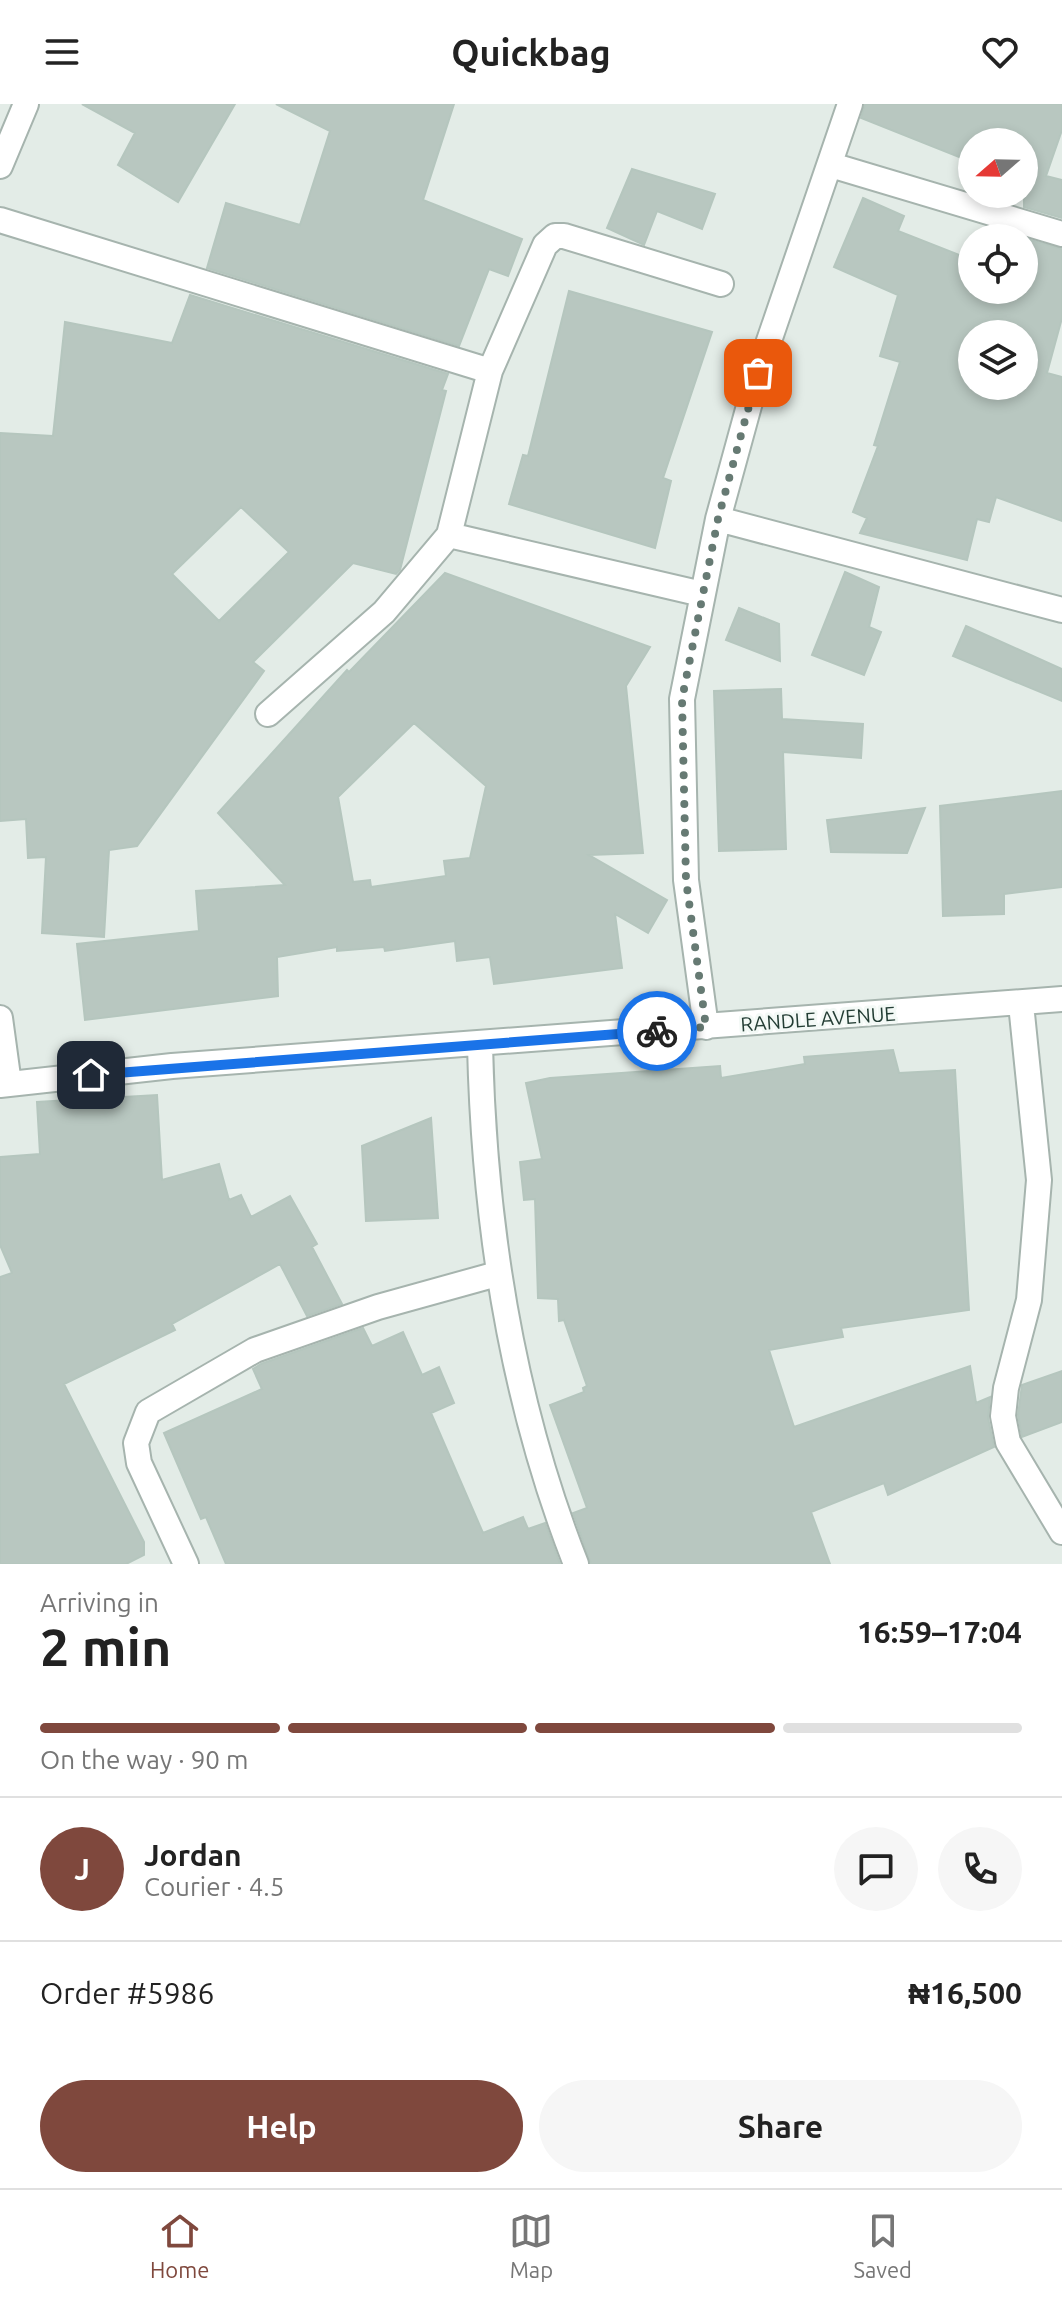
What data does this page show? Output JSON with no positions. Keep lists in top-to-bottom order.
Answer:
{
  "streets": {
    "street": ["RANDLE AVENUE"]
  },
  "north": "left",
  "page": {
    "header": "Quickbag",
    "heading": ["2 min", "Arriving in", "16:59–17:04"],
    "panel": [
      "Jordan",
      "Courier · 4.5",
      "Order #5986",
      "₦16,500"
    ],
    "bar": "On the way · 90 m",
    "round": "J",
    "buttons": ["Help", "Share"],
    "tabs": ["Home", "Map", "Saved"]
  }
}
